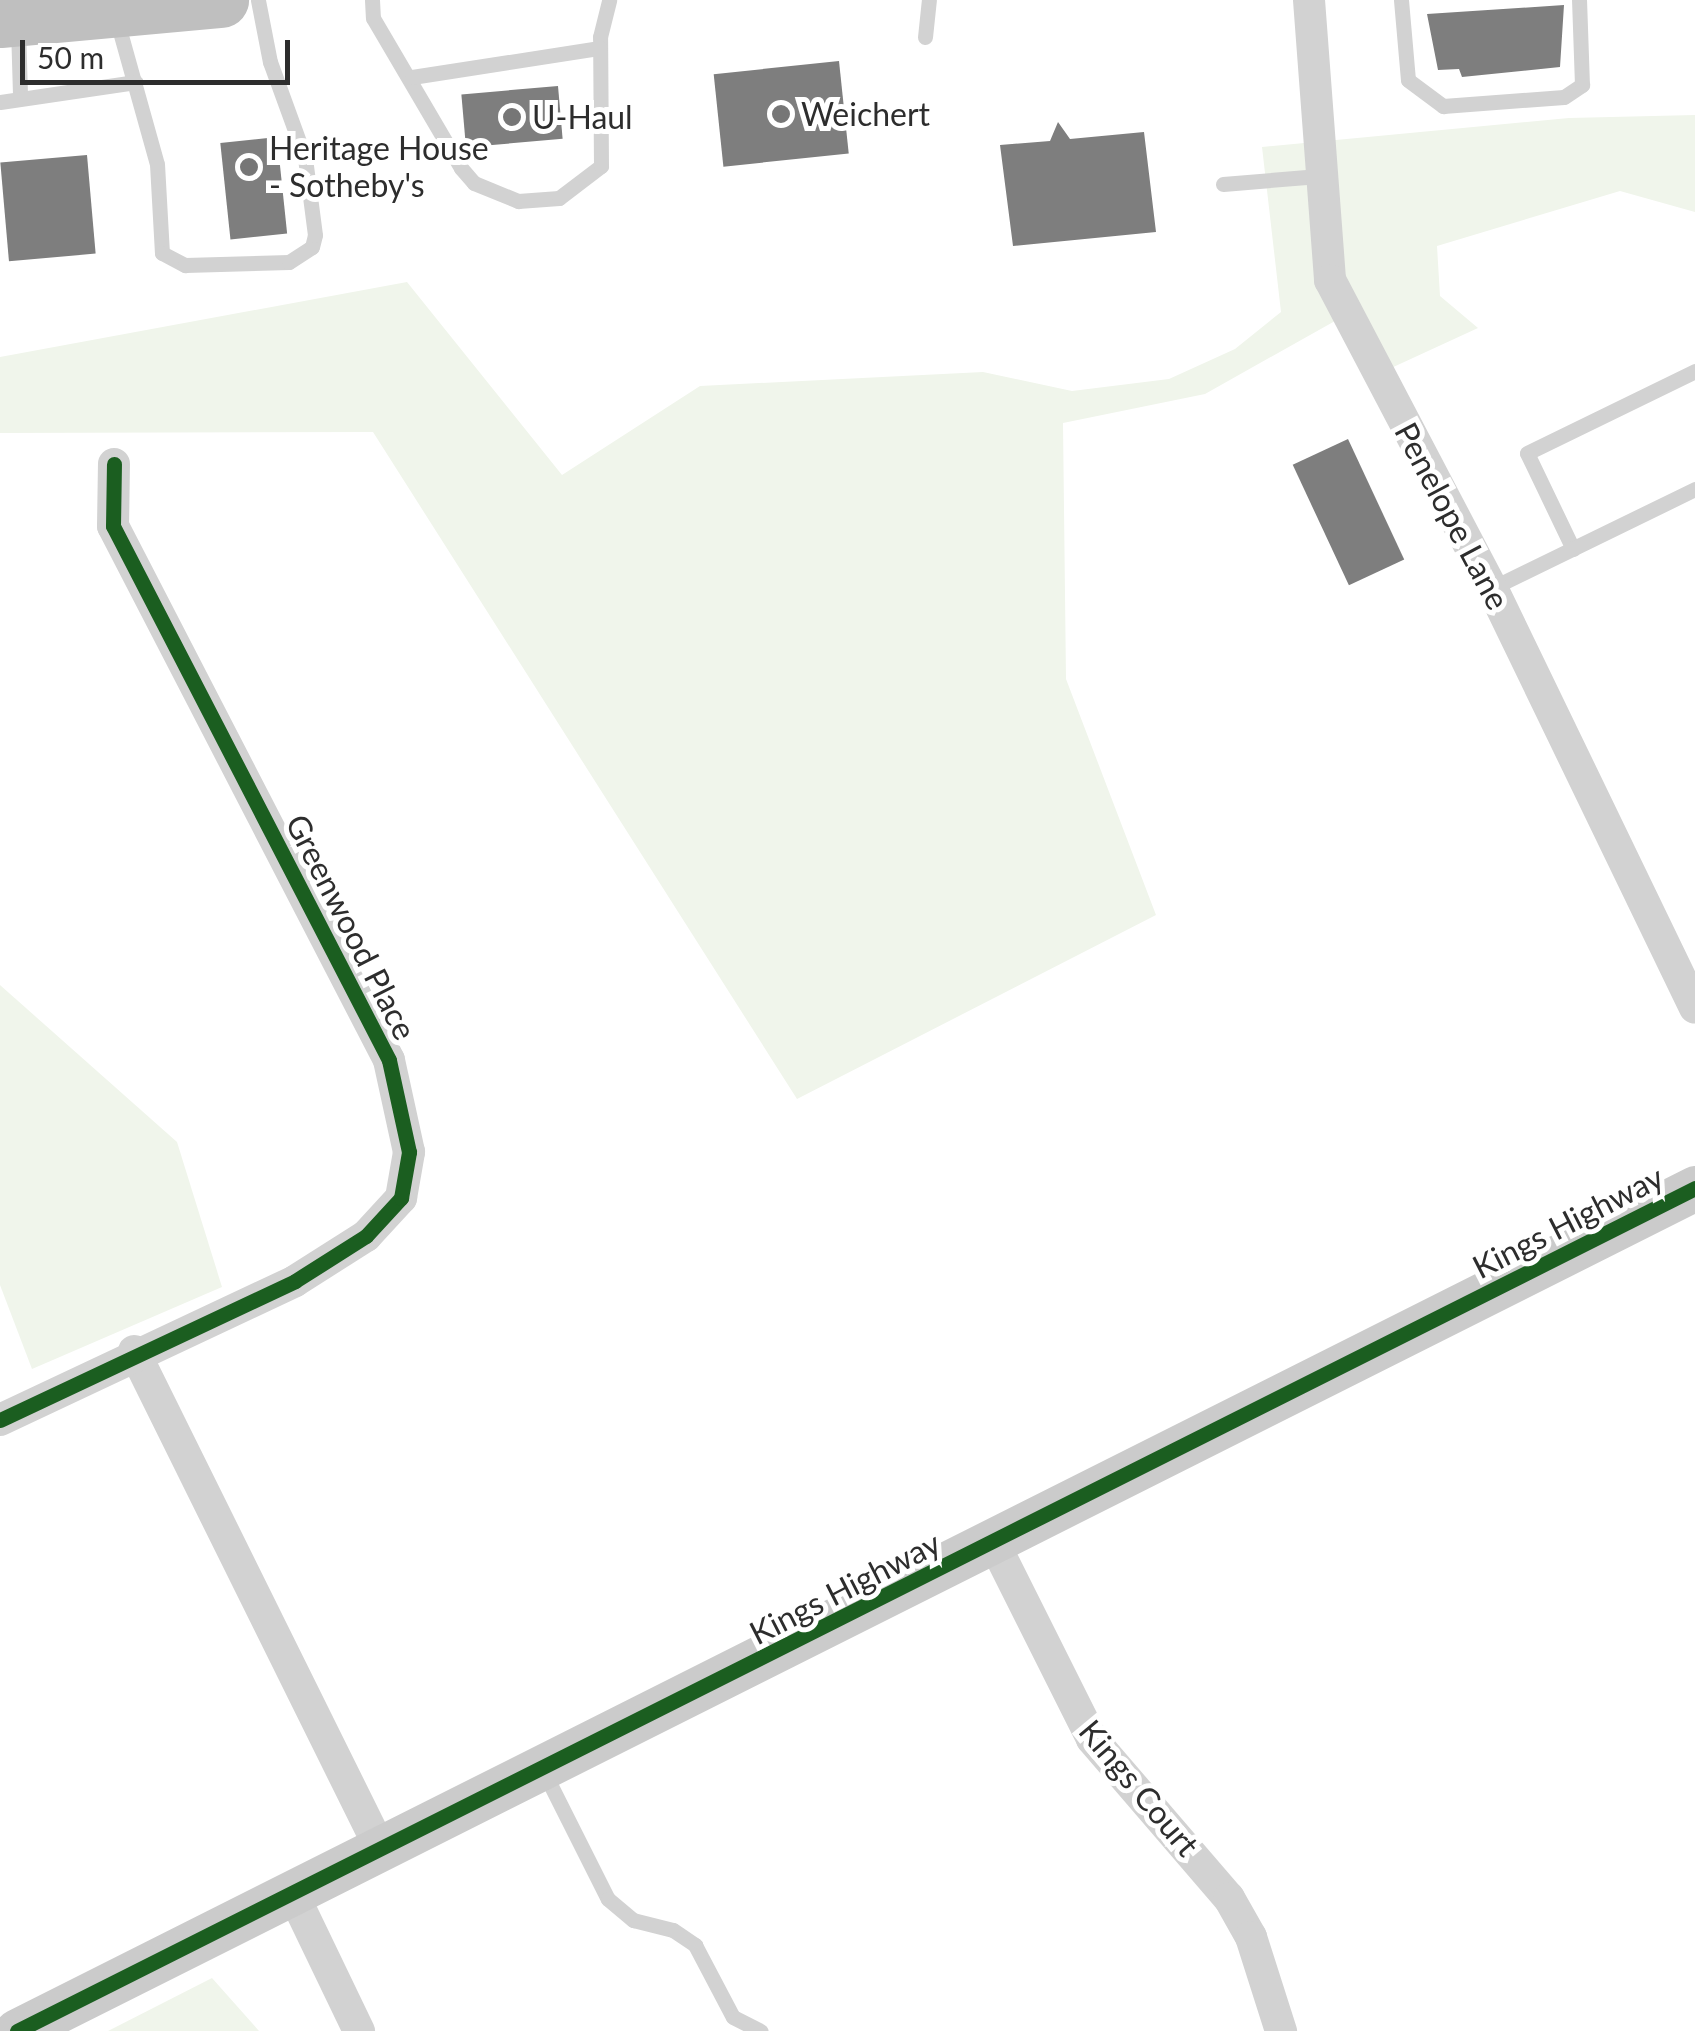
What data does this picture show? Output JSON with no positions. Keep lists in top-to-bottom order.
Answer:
{
  "streets": {
    "street": [
      "Penelope Lane",
      "Greenwood Place",
      "Kings Highway",
      "Kings Court"
    ]
  },
  "crossings": [
    ["Kings Highway", "Kings Court"]
  ],
  "places": ["Weichert", "U-Haul", "Heritage House - Sotheby's"],
  "scale_bar": "50 m"
}
